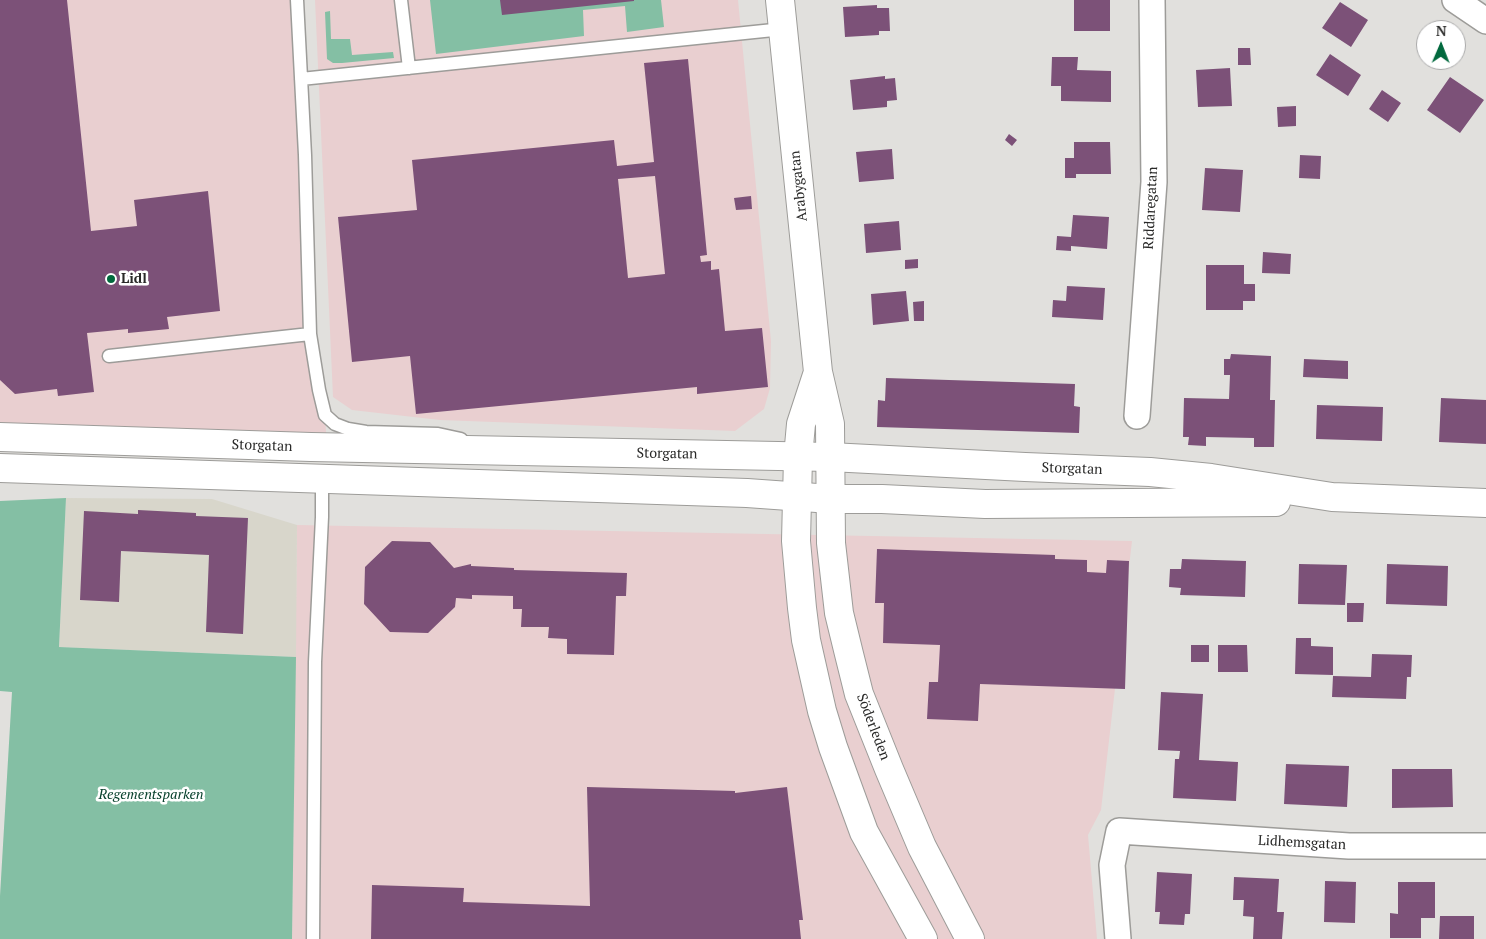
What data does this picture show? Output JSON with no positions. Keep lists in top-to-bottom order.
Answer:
{
  "streets": {
    "main road": ["Arabygatan", "Storgatan", "Söderleden"],
    "street": ["Riddaregatan", "Lidhemsgatan"]
  },
  "crossings": [
    ["Arabygatan", "Storgatan"],
    ["Arabygatan", "Söderleden"],
    ["Storgatan", "Söderleden"]
  ],
  "parks": ["Regementsparken"],
  "places": ["Lidl"],
  "north": "top"
}
